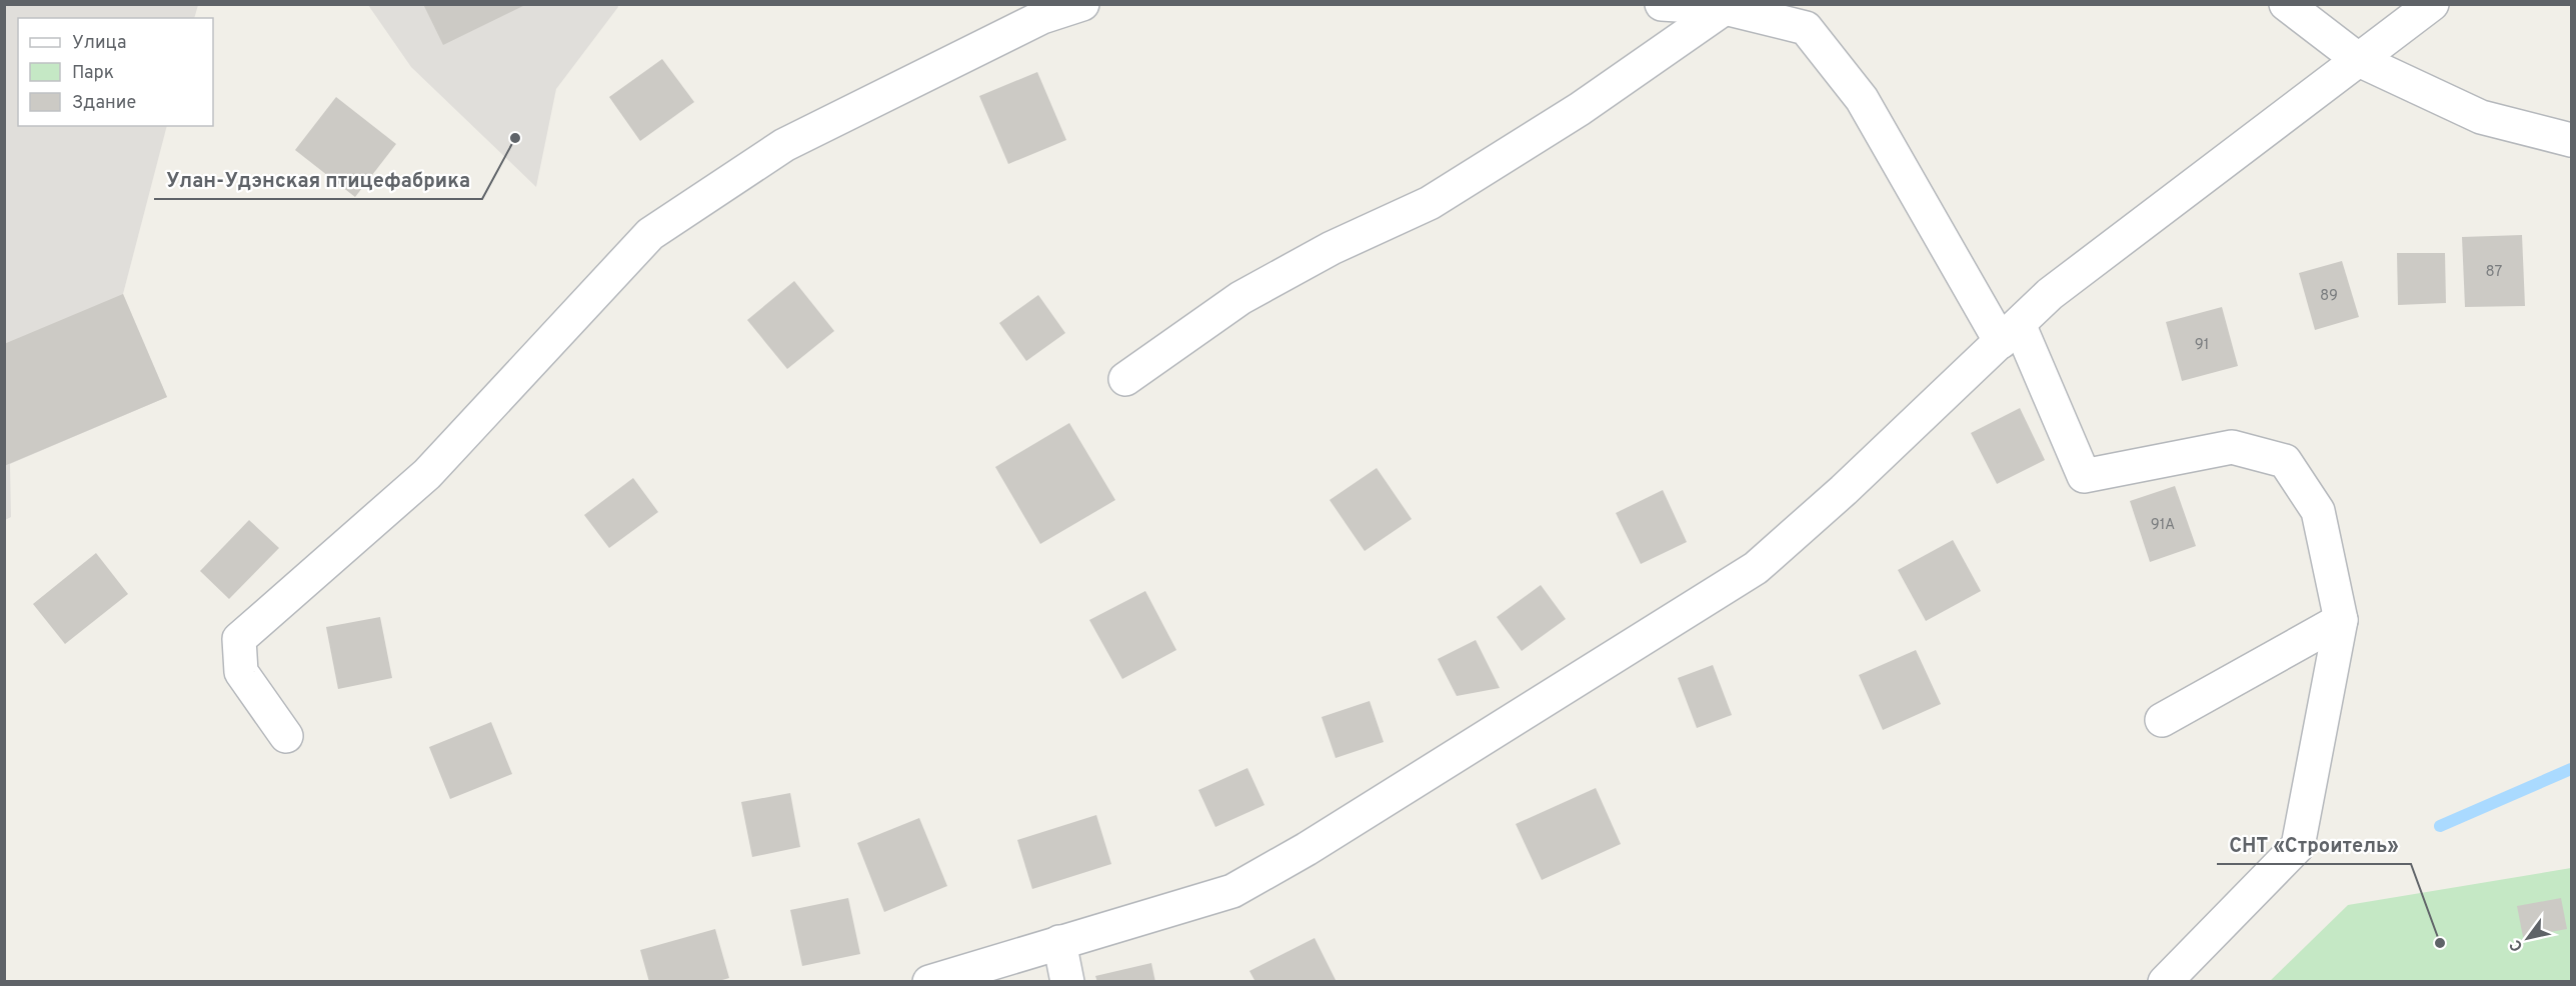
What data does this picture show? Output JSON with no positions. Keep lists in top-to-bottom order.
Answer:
{
  "places": ["Улан-Удэнская птицефабрика", "СНТ «Строитель»"],
  "house_numbers": [
    "87",
    "89",
    "91",
    "91А"
  ],
  "legend": ["Улица", "Парк", "Здание"],
  "north": "bottom left"
}
